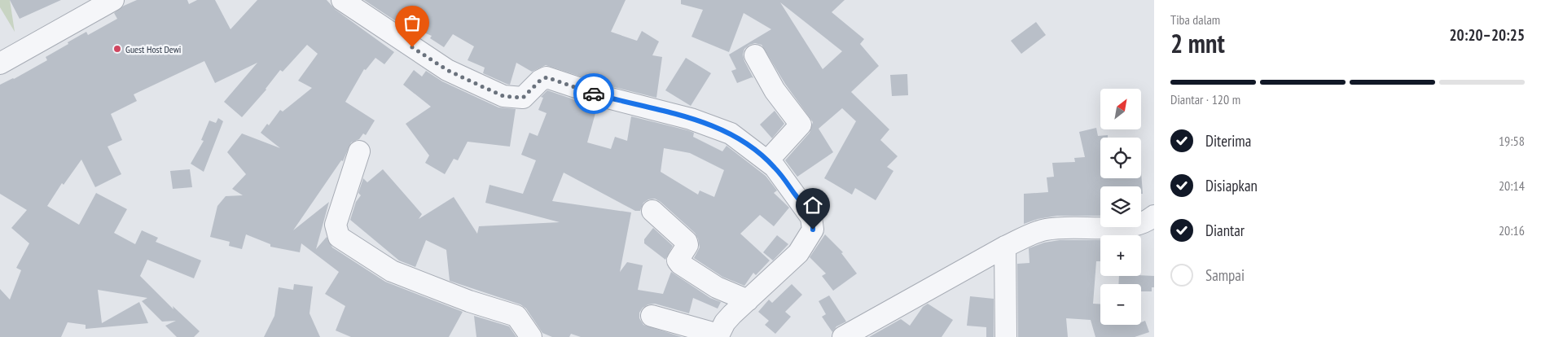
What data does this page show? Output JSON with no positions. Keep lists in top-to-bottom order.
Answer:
{
  "places": ["Guest Host Dewi"],
  "north": "top right",
  "page": {
    "heading": ["2 mnt", "Tiba dalam", "20:20–20:25"],
    "bar": "Diantar · 120 m",
    "map_buttons": ["+", "−"],
    "list": [
      ["Diterima", "19:58"],
      ["Disiapkan", "20:14"],
      ["Diantar", "20:16"],
      "Sampai"
    ]
  }
}
